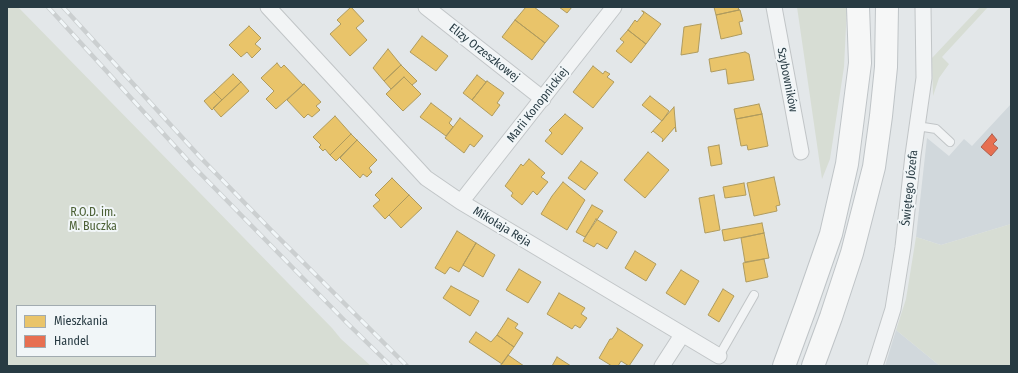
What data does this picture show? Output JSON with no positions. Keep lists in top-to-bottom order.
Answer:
{
  "streets": {
    "street": [
      "Elizy Orzeszkowej",
      "Szybowników",
      "Marii Konopnickiej",
      "Świętego Józefa",
      "Mikołaja Reja"
    ]
  },
  "crossings": [
    ["Elizy Orzeszkowej", "Marii Konopnickiej"],
    ["Marii Konopnickiej", "Mikołaja Reja"]
  ],
  "parks": ["R.O.D. im. M. Buczka"],
  "legend": ["Mieszkania", "Handel"]
}
